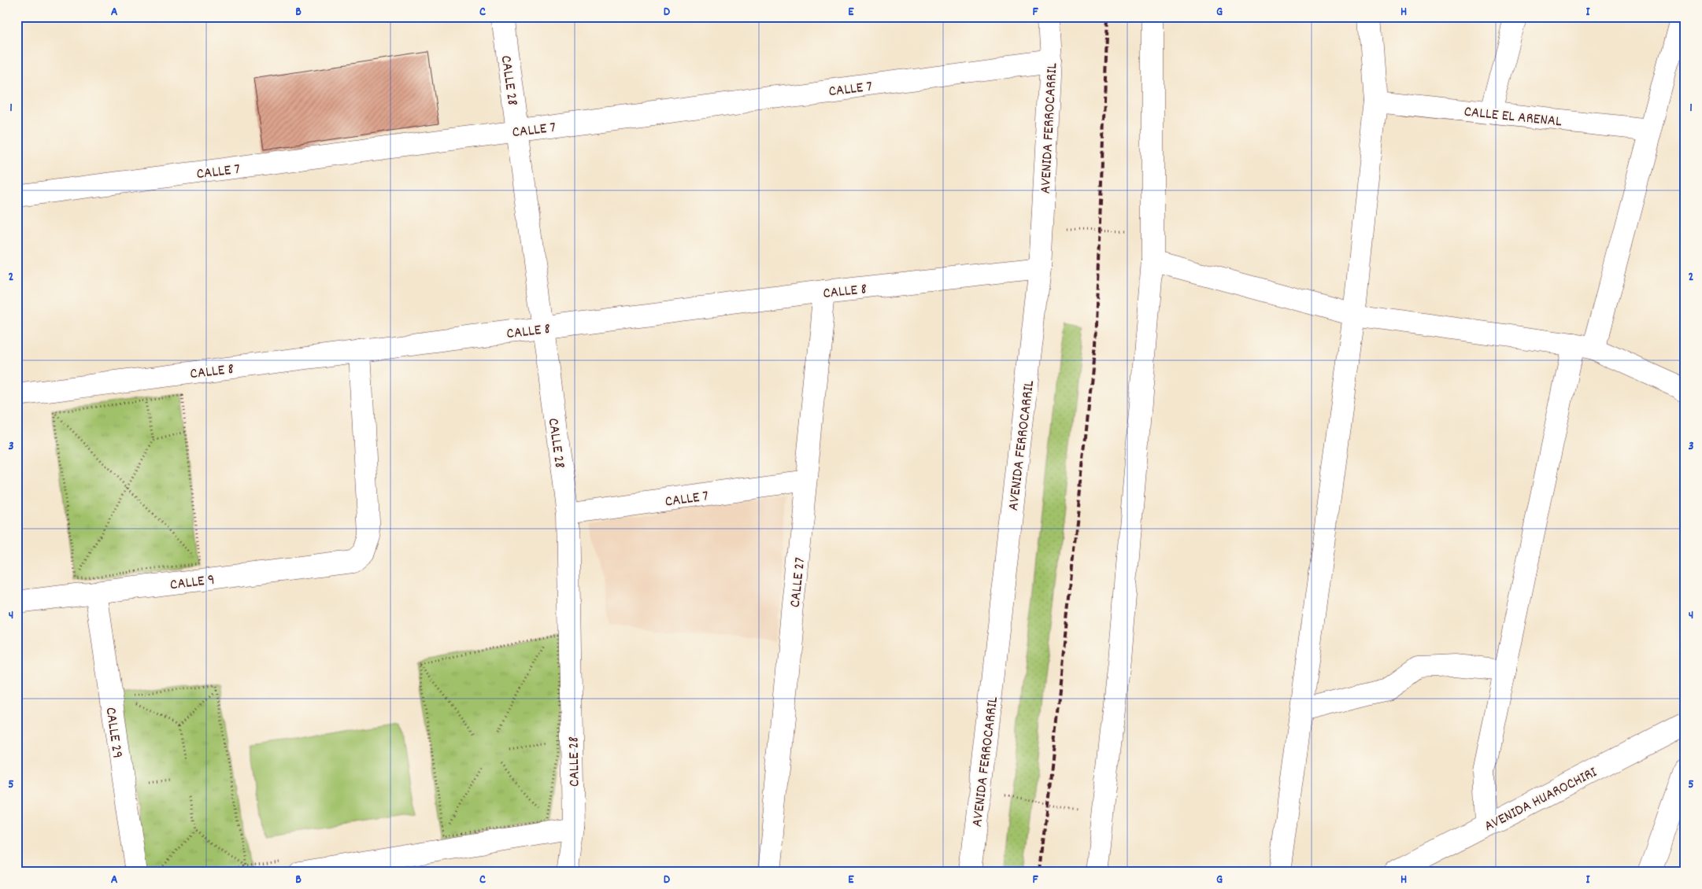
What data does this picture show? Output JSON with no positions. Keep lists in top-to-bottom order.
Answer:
{
  "streets": {
    "street": [
      "CALLE 28",
      "CALLE 7",
      "CALLE EL ARENAL",
      "AVENIDA FERROCARRIL",
      "CALLE 8",
      "CALLE 9",
      "CALLE 27",
      "CALLE 29",
      "AVENIDA HUAROCHIRI"
    ]
  },
  "crossings": [
    ["CALLE 28", "CALLE 7"],
    ["CALLE 28", "CALLE 8"],
    ["CALLE 7", "AVENIDA FERROCARRIL"],
    ["CALLE 7", "CALLE 27"],
    ["AVENIDA FERROCARRIL", "CALLE 8"],
    ["CALLE 8", "CALLE 9"],
    ["CALLE 8", "CALLE 27"],
    ["CALLE 9", "CALLE 29"]
  ],
  "grid": {
    "columns": [
      "A",
      "B",
      "C",
      "D",
      "E",
      "F",
      "G",
      "H",
      "I"
    ],
    "rows": [
      "1",
      "2",
      "3",
      "4",
      "5"
    ]
  }
}
